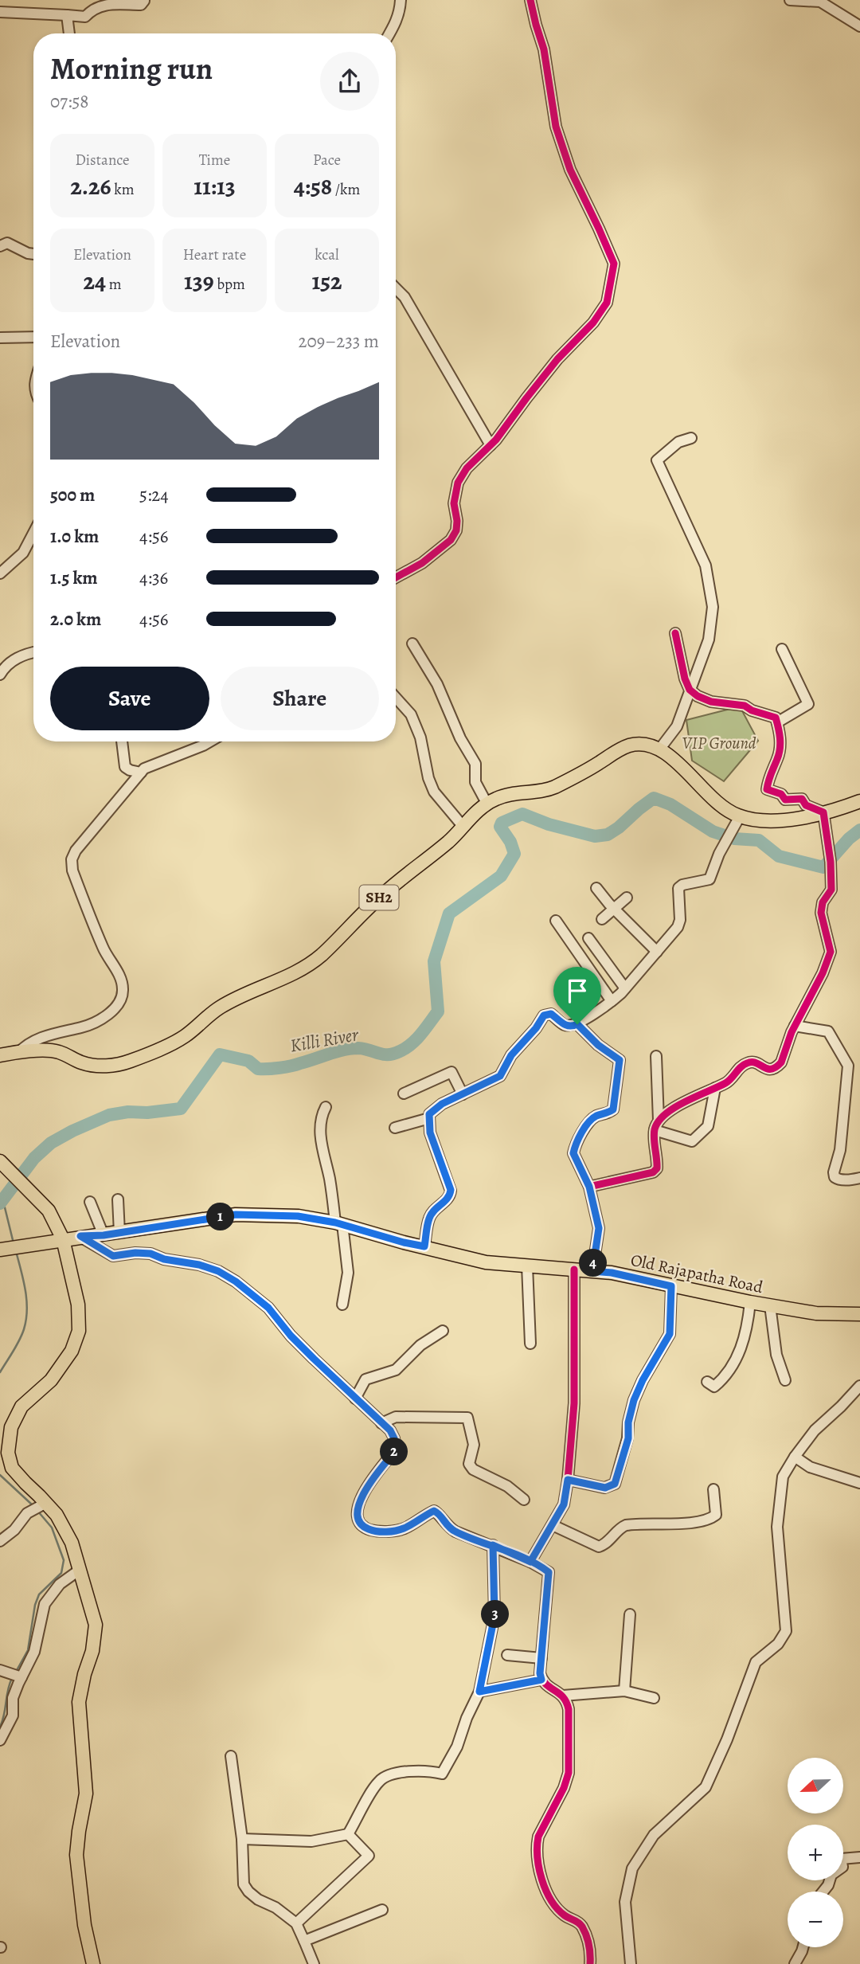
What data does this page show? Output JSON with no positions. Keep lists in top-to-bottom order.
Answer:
{
  "streets": {
    "main road": ["SH2", "Old Rajapatha Road"]
  },
  "water": ["Killi River"],
  "parks": ["VIP Ground"],
  "north": "left",
  "page": {
    "heading": ["Morning run", "07:58"],
    "stats": [
      ["Distance", "2.26 km"],
      ["Time", "11:13"],
      ["Pace", "4:58 /km"],
      ["Elevation", "24 m"],
      ["Heart rate", "139 bpm"],
      ["kcal", "152"]
    ],
    "chart": ["Elevation", "209–233 m"],
    "list": [
      {
        "name": "500 m",
        "note": "5:24"
      },
      {
        "name": "1.0 km",
        "note": "4:56"
      },
      {
        "name": "1.5 km",
        "note": "4:36"
      },
      {
        "name": "2.0 km",
        "note": "4:56"
      }
    ],
    "buttons": ["Save", "Share"],
    "pins": [
      "1",
      "4",
      "2",
      "3"
    ],
    "map_buttons": ["+", "−"]
  }
}
